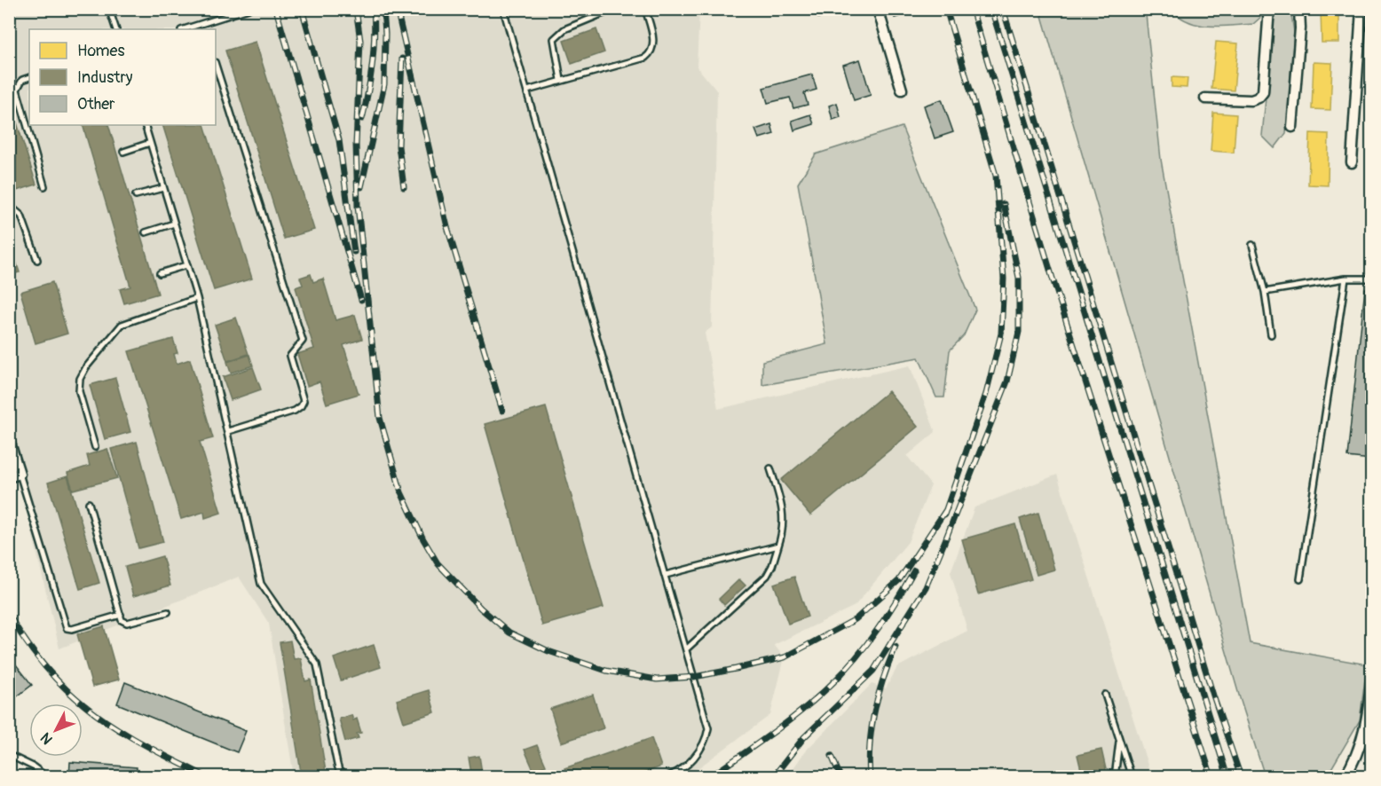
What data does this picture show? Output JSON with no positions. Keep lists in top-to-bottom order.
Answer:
{
  "legend": ["Homes", "Industry", "Other"],
  "north": "bottom left"
}
